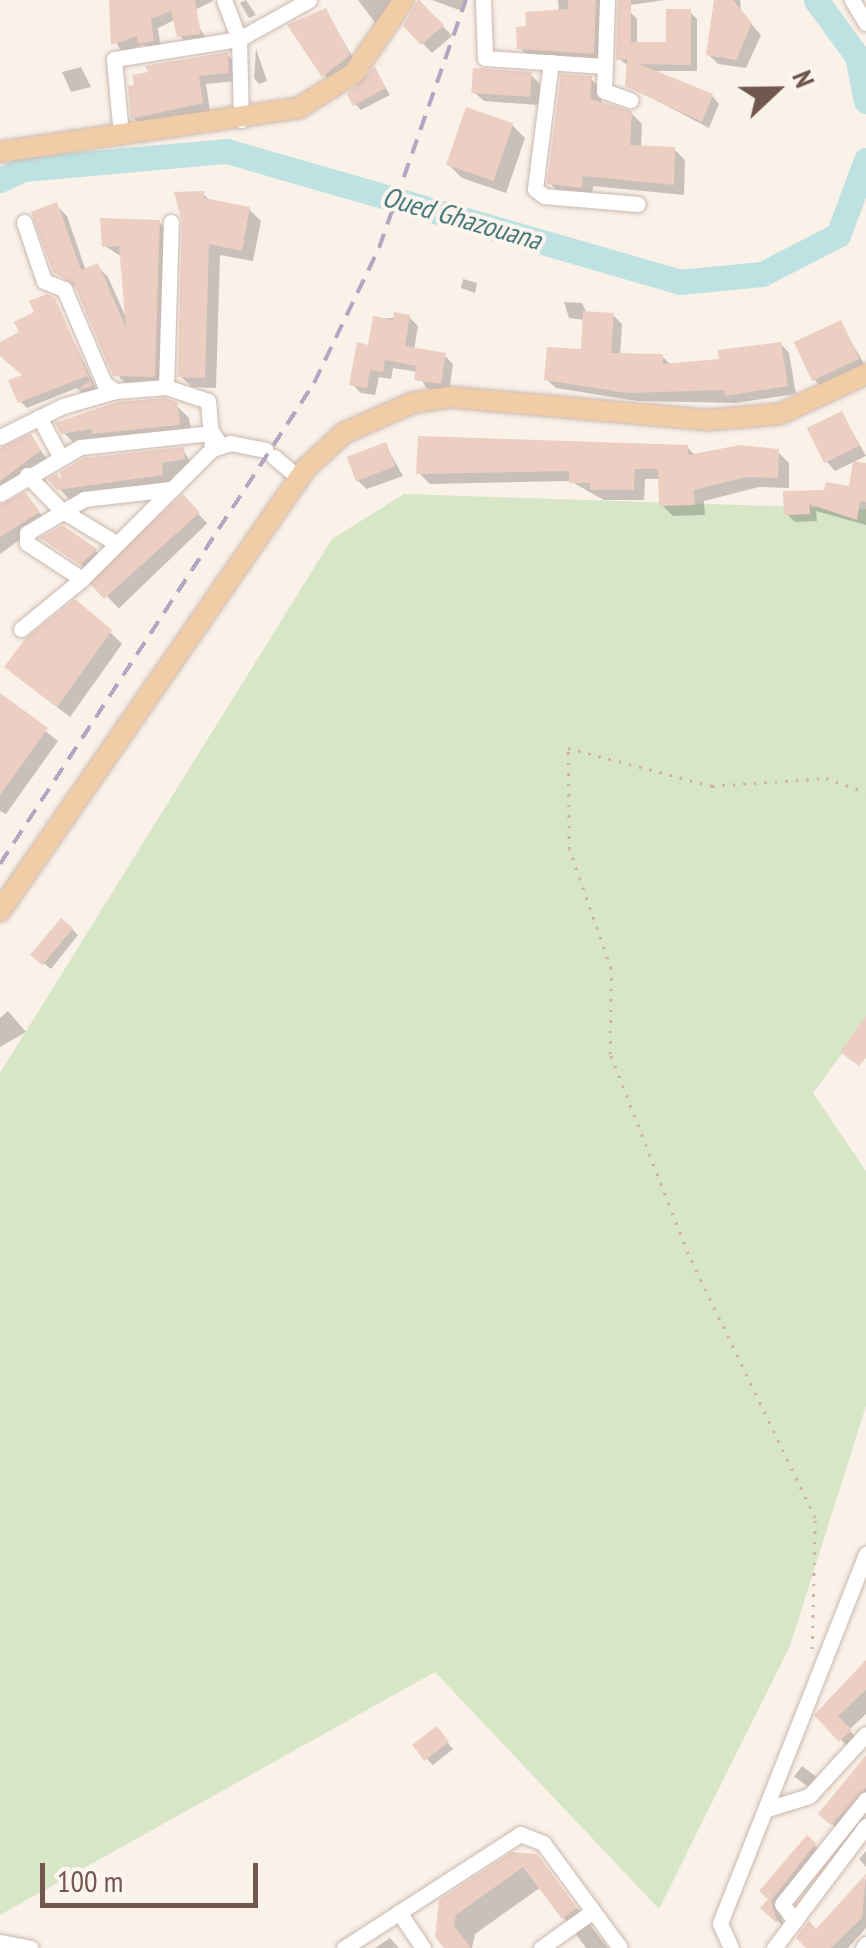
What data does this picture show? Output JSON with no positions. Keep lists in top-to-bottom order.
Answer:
{
  "water": ["Oued Ghazouana"],
  "scale_bar": "100 m",
  "north": "right"
}
